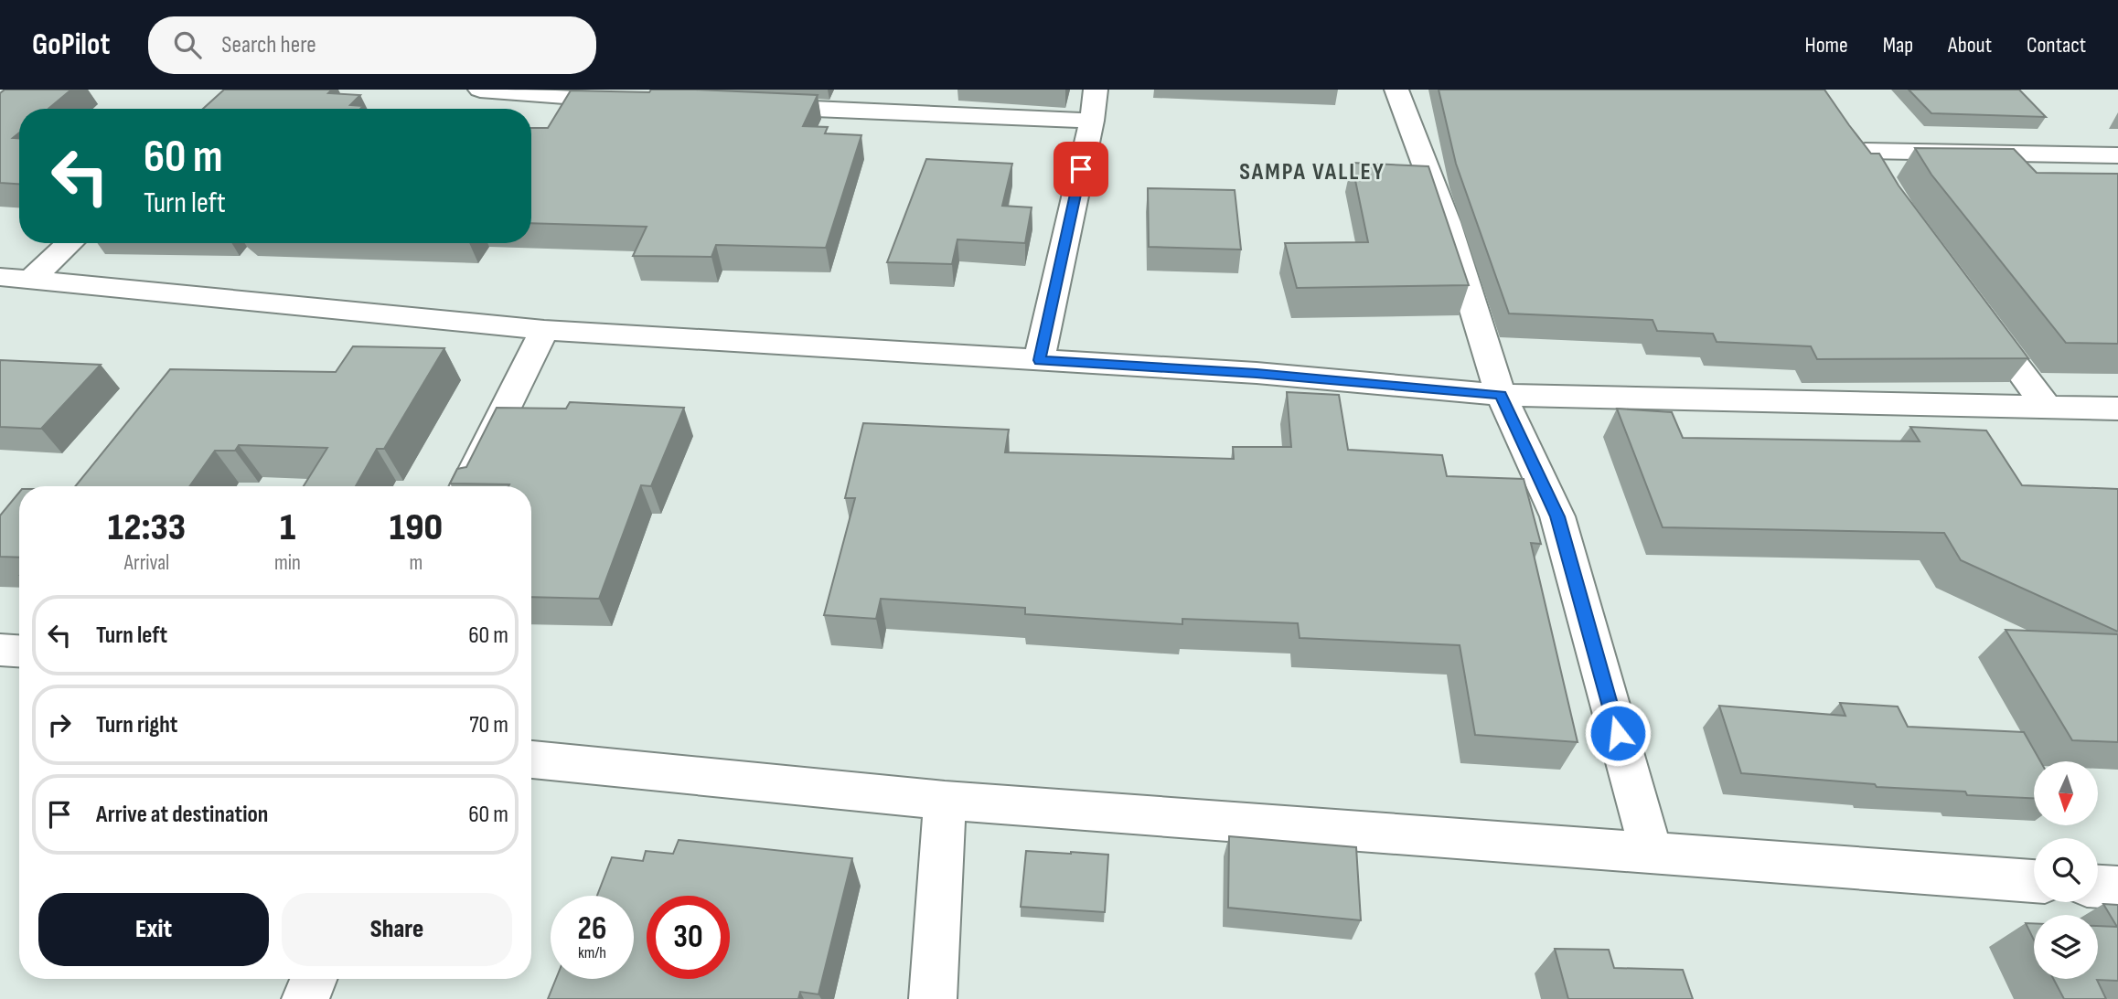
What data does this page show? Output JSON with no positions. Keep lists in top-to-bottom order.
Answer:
{
  "districts": ["SAMPA VALLEY"],
  "north": "bottom",
  "page": {
    "header": "GoPilot",
    "search": "Search here",
    "nav": [
      "Home",
      "Map",
      "About",
      "Contact"
    ],
    "turn": ["60 m", "Turn left"],
    "eta": [
      "12:33",
      "Arrival",
      "1",
      "min",
      "190",
      "m"
    ],
    "list": [
      {
        "name": "Turn left",
        "value": "60 m"
      },
      {
        "name": "Turn right",
        "value": "70 m"
      },
      {
        "name": "Arrive at destination",
        "value": "60 m"
      }
    ],
    "buttons": ["Exit", "Share"],
    "speed": "26 km/h",
    "limit": "30"
  }
}
